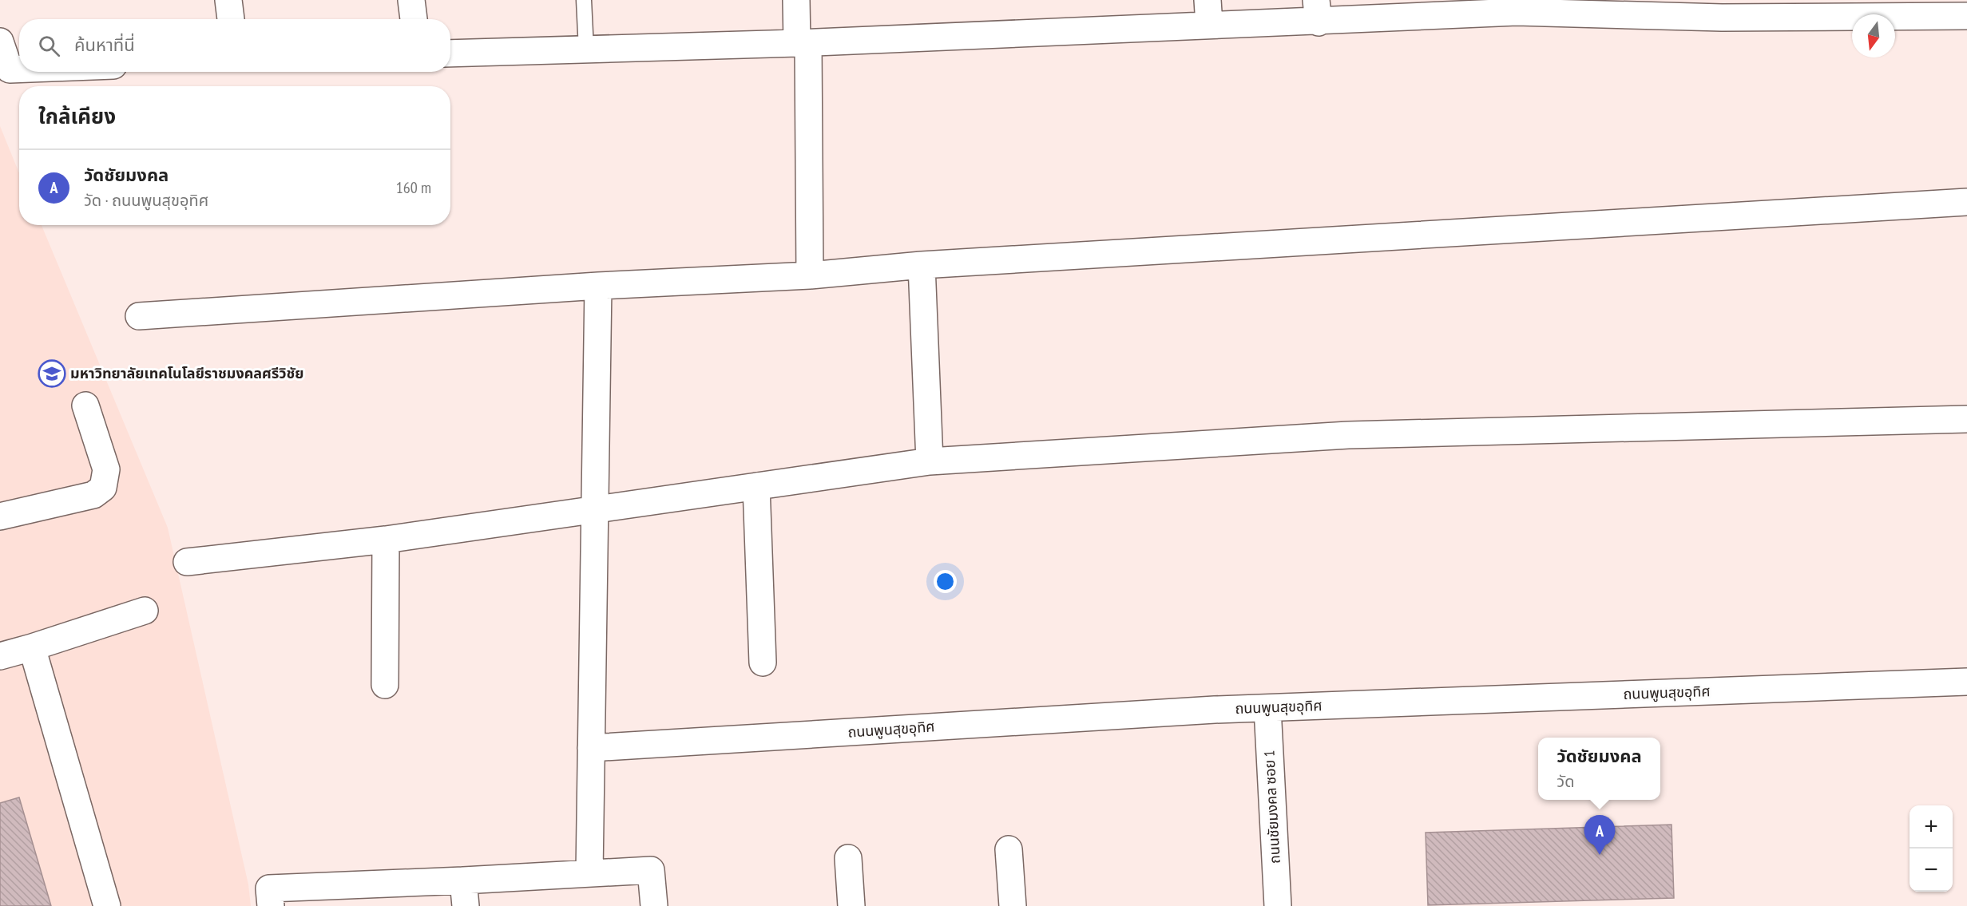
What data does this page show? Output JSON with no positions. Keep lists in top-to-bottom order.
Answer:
{
  "streets": {
    "street": ["ถนนพูนสุขอุทิศ", "ถนนชัยมงคล ซอย 1"]
  },
  "crossings": [
    ["ถนนพูนสุขอุทิศ", "ถนนชัยมงคล ซอย 1"]
  ],
  "places": {
    "school or university": ["มหาวิทยาลัยเทคโนโลยีราชมงคลศรีวิชัย"]
  },
  "north": "bottom",
  "page": {
    "search": "ค้นหาที่นี่",
    "heading": "ใกล้เคียง",
    "list": [
      {
        "mark": "A",
        "name": "วัดชัยมงคล",
        "note": "วัด · ถนนพูนสุขอุทิศ",
        "value": "160 m"
      }
    ],
    "popup": ["วัดชัยมงคล", "วัด"],
    "map_buttons": ["+", "−"],
    "pins": "A"
  }
}
